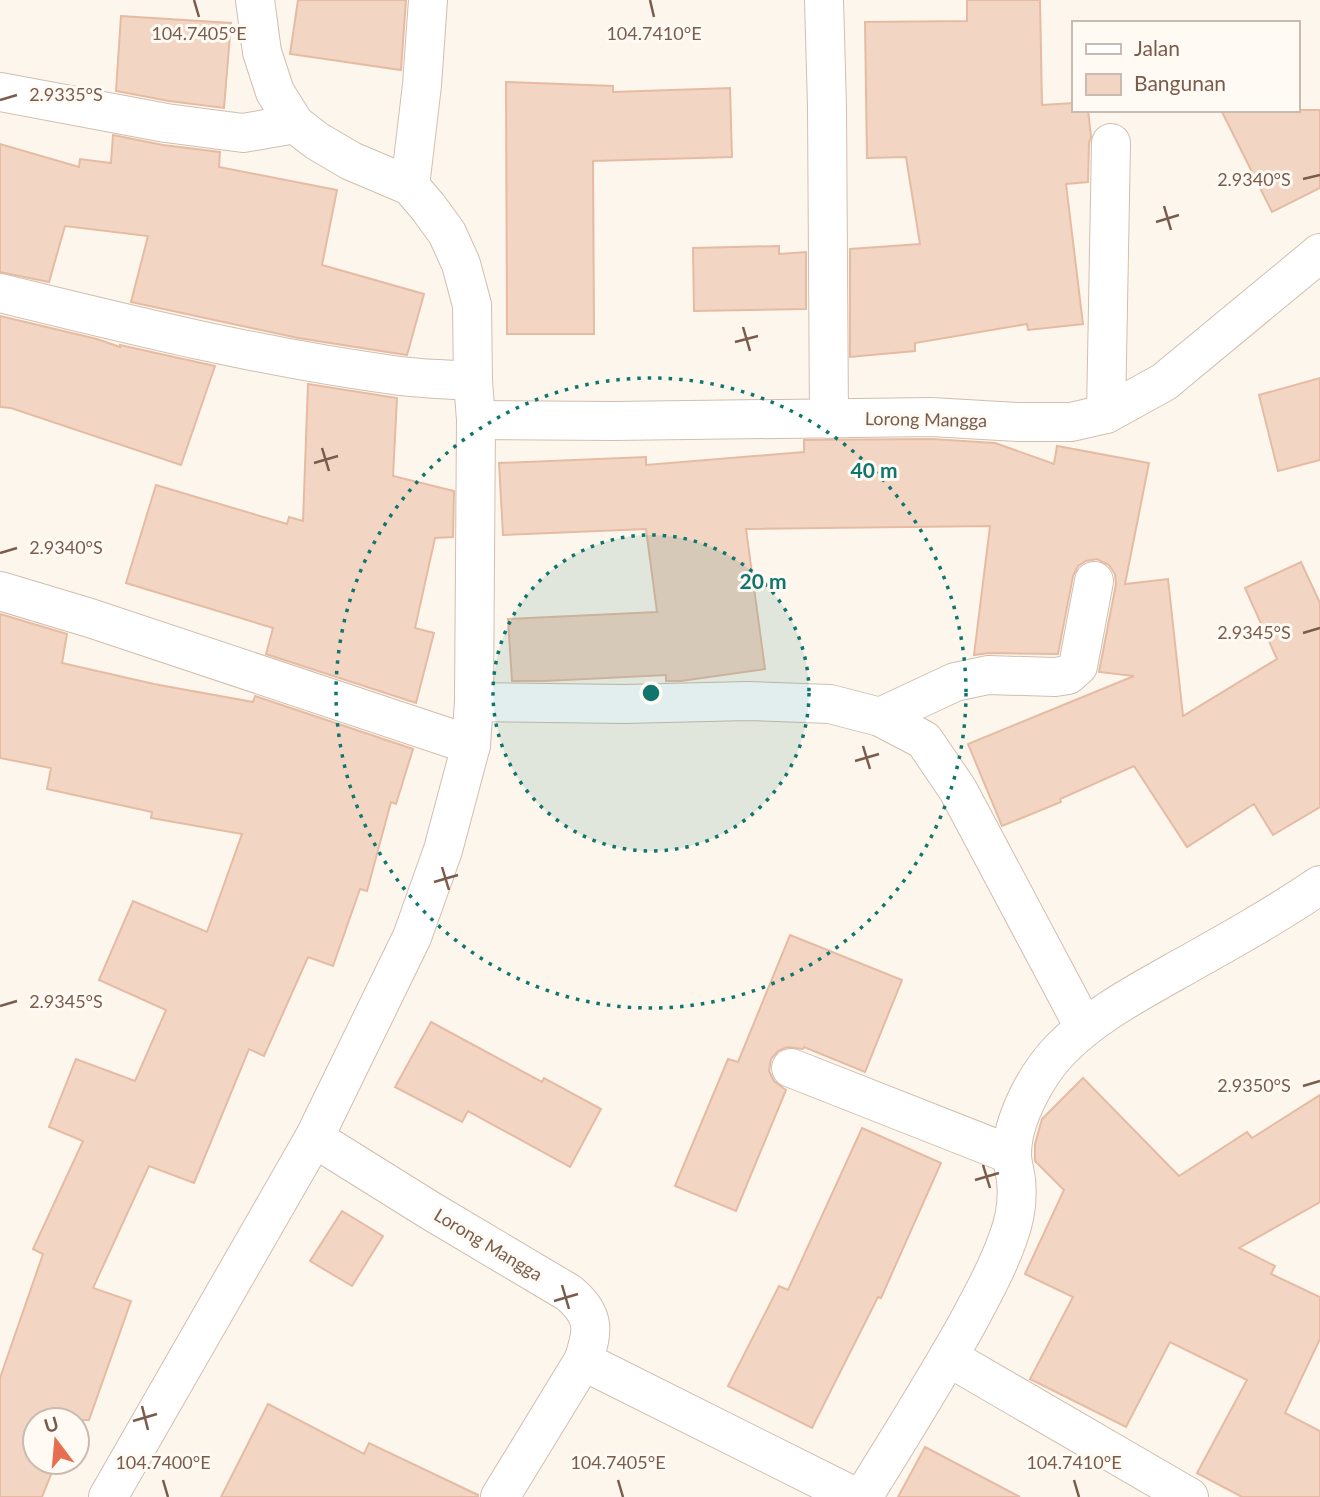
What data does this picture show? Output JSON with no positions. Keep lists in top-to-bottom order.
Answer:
{
  "streets": {
    "street": ["Lorong Mangga"]
  },
  "legend": ["Jalan", "Bangunan"],
  "north": "top",
  "coordinates": [
    "104.7405°E",
    "104.7410°E",
    "2.9335°S",
    "2.9340°S",
    "2.9345°S",
    "2.9350°S",
    "104.7400°E"
  ],
  "rings": ["40 m", "20 m"]
}
